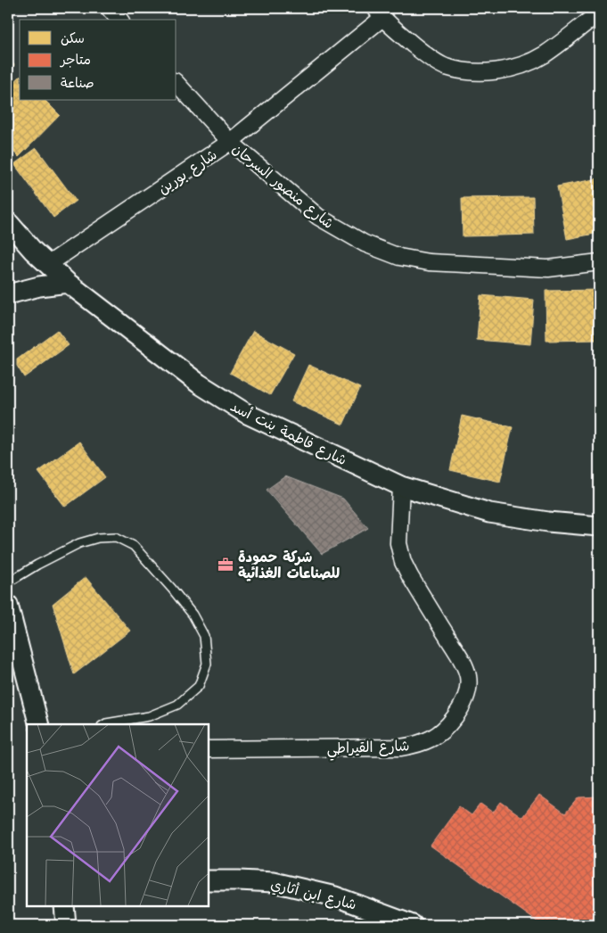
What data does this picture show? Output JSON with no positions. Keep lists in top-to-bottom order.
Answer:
{
  "streets": {
    "street": [
      "شارع بورين",
      "شارع منصور السرحان",
      "شارع فاطمة بنت أسد",
      "شارع القيراطي",
      "شارع ابن أثاري"
    ]
  },
  "crossings": [
    ["شارع بورين", "شارع منصور السرحان"],
    ["شارع بورين", "شارع فاطمة بنت أسد"],
    ["شارع فاطمة بنت أسد", "شارع القيراطي"]
  ],
  "places": {
    "office": ["شركة حمودة للصناعات الغذائية"]
  },
  "legend": ["سكن", "متاجر", "صناعة"]
}
